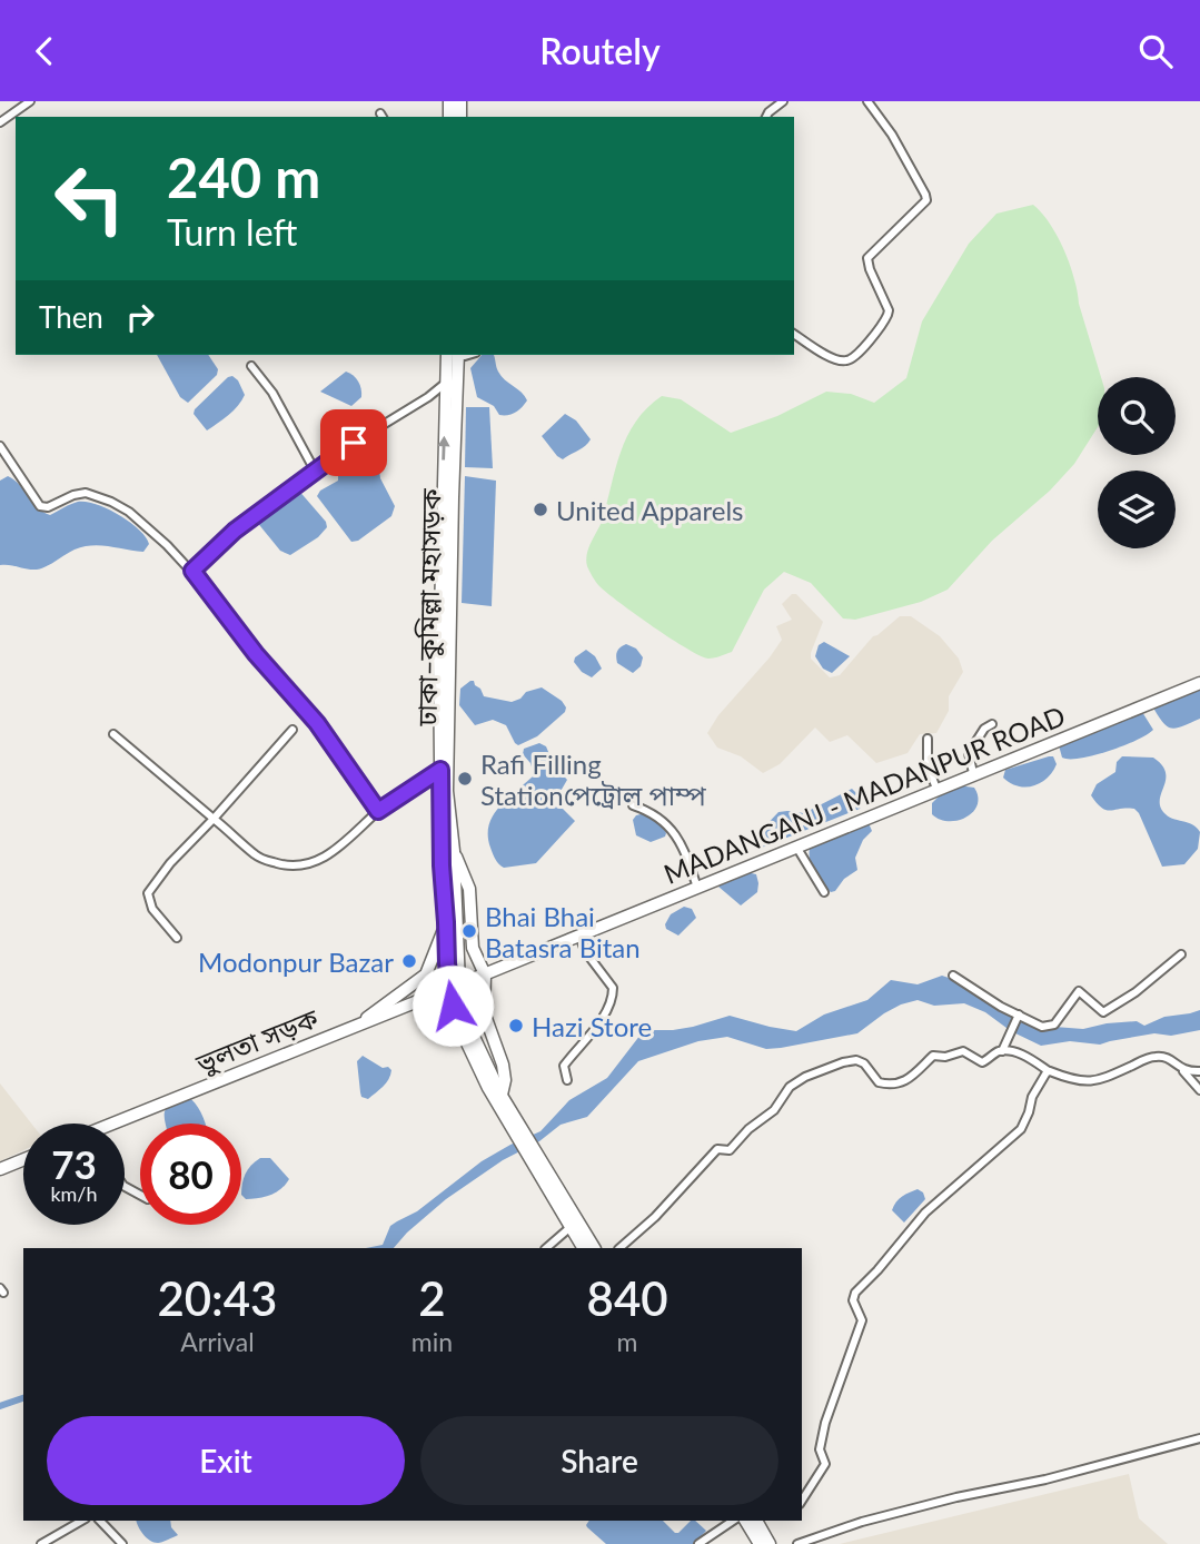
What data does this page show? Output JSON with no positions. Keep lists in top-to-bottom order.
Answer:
{
  "streets": {
    "main road": ["ঢাকা–কুমিল্লা মহাসড়ক", "MADANGANJ - MADANPUR ROAD", "ভুলতা সড়ক"]
  },
  "crossings": [
    ["ঢাকা–কুমিল্লা মহাসড়ক", "MADANGANJ - MADANPUR ROAD"],
    ["ঢাকা–কুমিল্লা মহাসড়ক", "ভুলতা সড়ক"],
    ["MADANGANJ - MADANPUR ROAD", "ভুলতা সড়ক"]
  ],
  "places": [
    "United Apparels",
    "Rafi Filling Stationপেট্রোল পাম্প",
    "Bhai Bhai Batasra Bitan",
    "Modonpur Bazar",
    "Hazi Store"
  ],
  "page": {
    "header": "Routely",
    "turn": ["240 m", "Turn left"],
    "then": "Then",
    "speed": "73 km/h",
    "limit": "80",
    "eta": [
      "20:43",
      "Arrival",
      "2",
      "min",
      "840",
      "m"
    ],
    "buttons": ["Exit", "Share"]
  }
}
